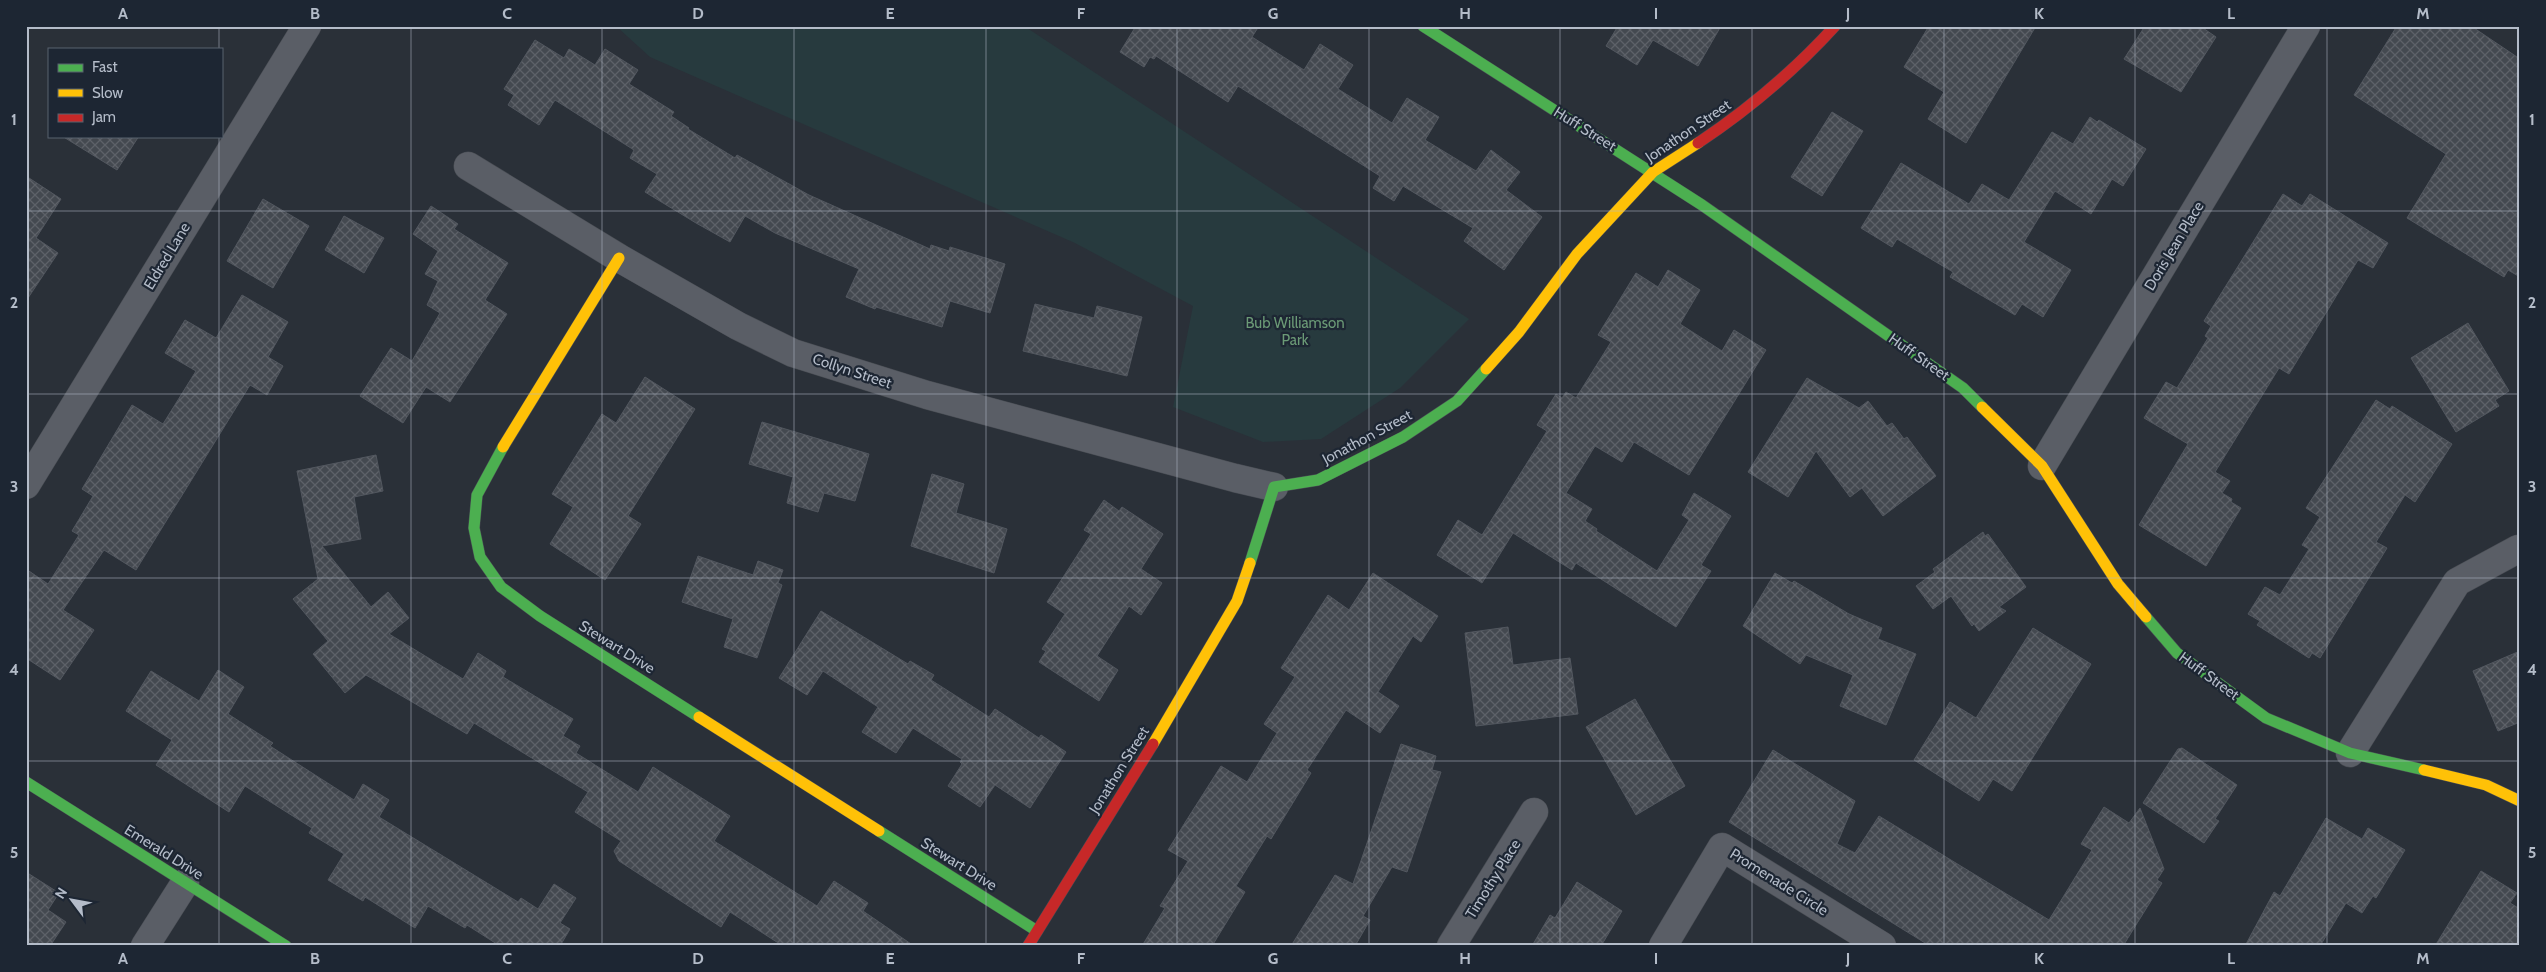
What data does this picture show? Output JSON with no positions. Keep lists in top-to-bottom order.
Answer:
{
  "streets": {
    "street": [
      "Huff Street",
      "Jonathon Street",
      "Doris Jean Place",
      "Eldred Lane",
      "Collyn Street",
      "Stewart Drive",
      "Emerald Drive",
      "Timothy Place",
      "Promenade Circle"
    ]
  },
  "crossings": [
    ["Huff Street", "Jonathon Street"],
    ["Huff Street", "Doris Jean Place"],
    ["Jonathon Street", "Collyn Street"],
    ["Jonathon Street", "Stewart Drive"],
    ["Collyn Street", "Stewart Drive"]
  ],
  "parks": ["Bub Williamson Park"],
  "legend": ["Fast", "Slow", "Jam"],
  "north": "top left",
  "grid": {
    "columns": [
      "A",
      "B",
      "C",
      "D",
      "E",
      "F",
      "G",
      "H",
      "I",
      "J",
      "K",
      "L",
      "M"
    ],
    "rows": [
      "1",
      "2",
      "3",
      "4",
      "5"
    ]
  }
}
